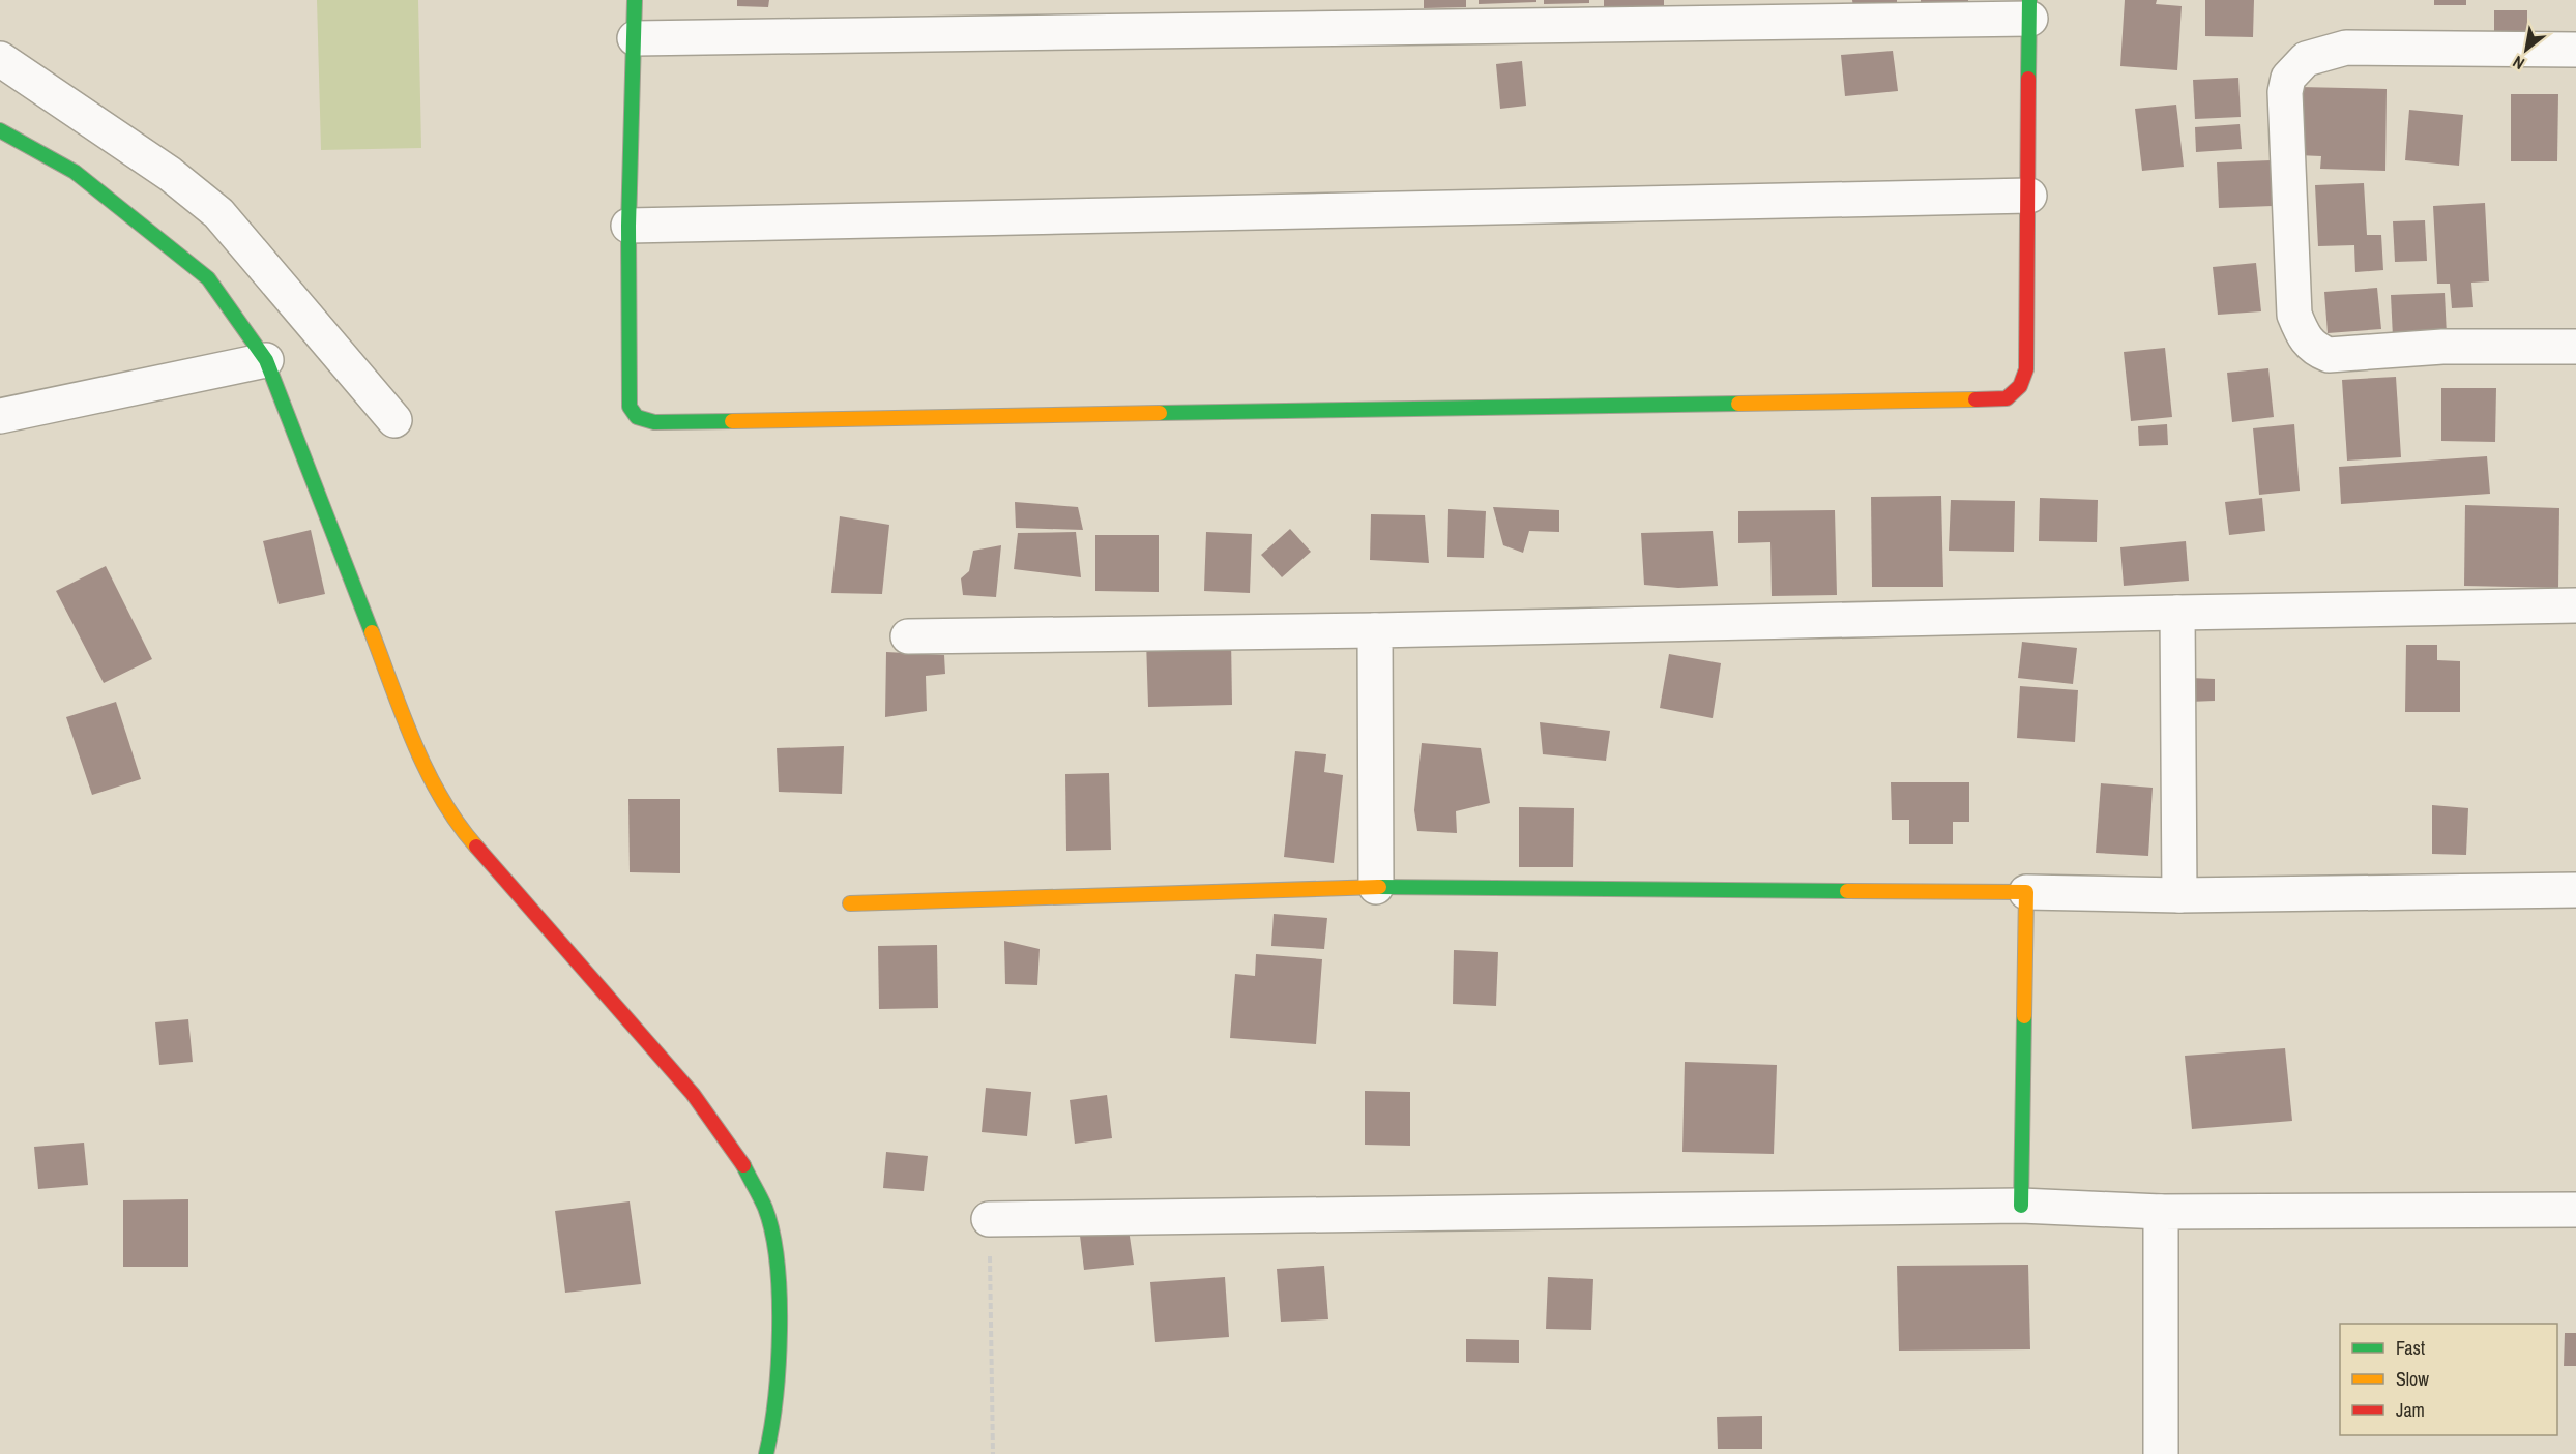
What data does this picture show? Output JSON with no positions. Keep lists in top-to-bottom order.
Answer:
{
  "legend": ["Fast", "Slow", "Jam"],
  "north": "bottom left"
}
